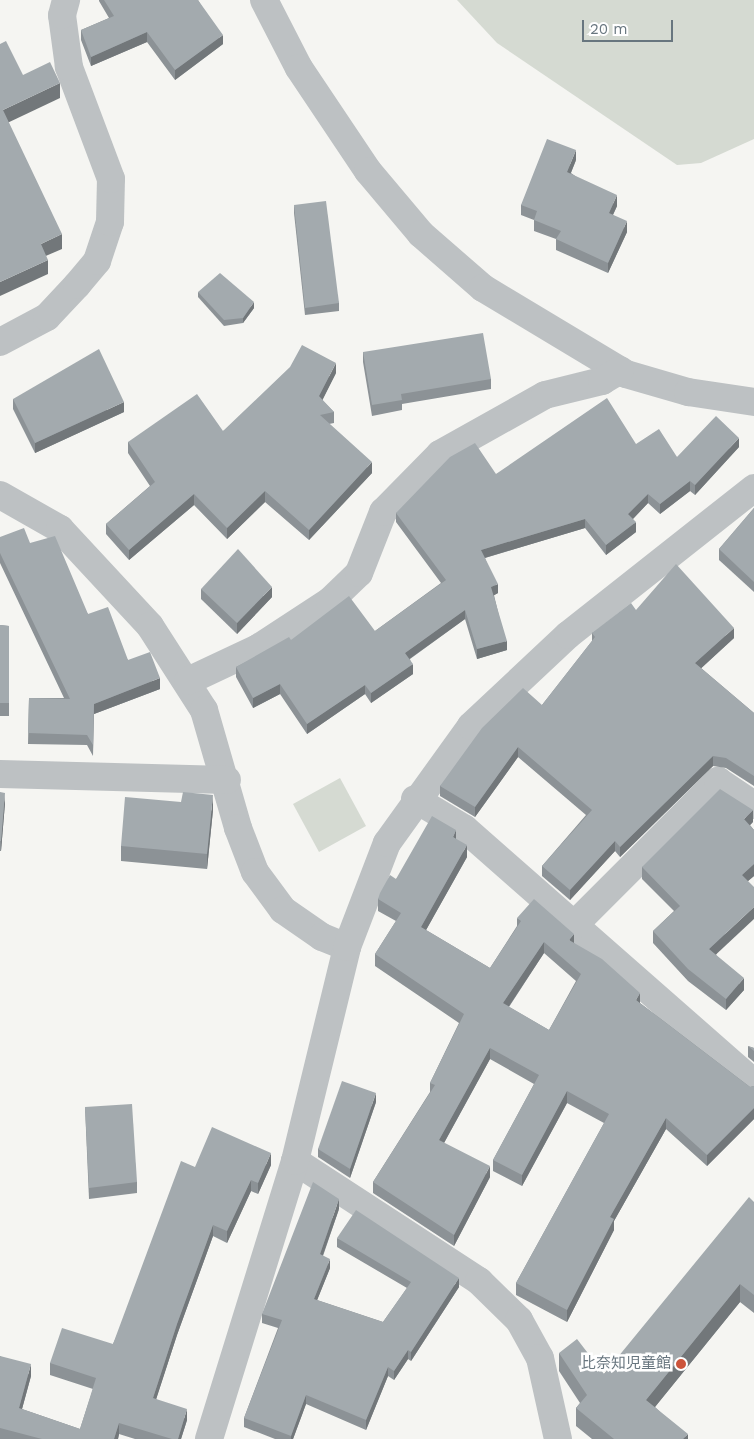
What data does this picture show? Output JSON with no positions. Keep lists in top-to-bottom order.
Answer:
{
  "places": ["比奈知児童館"],
  "scale_bar": "20 m"
}
